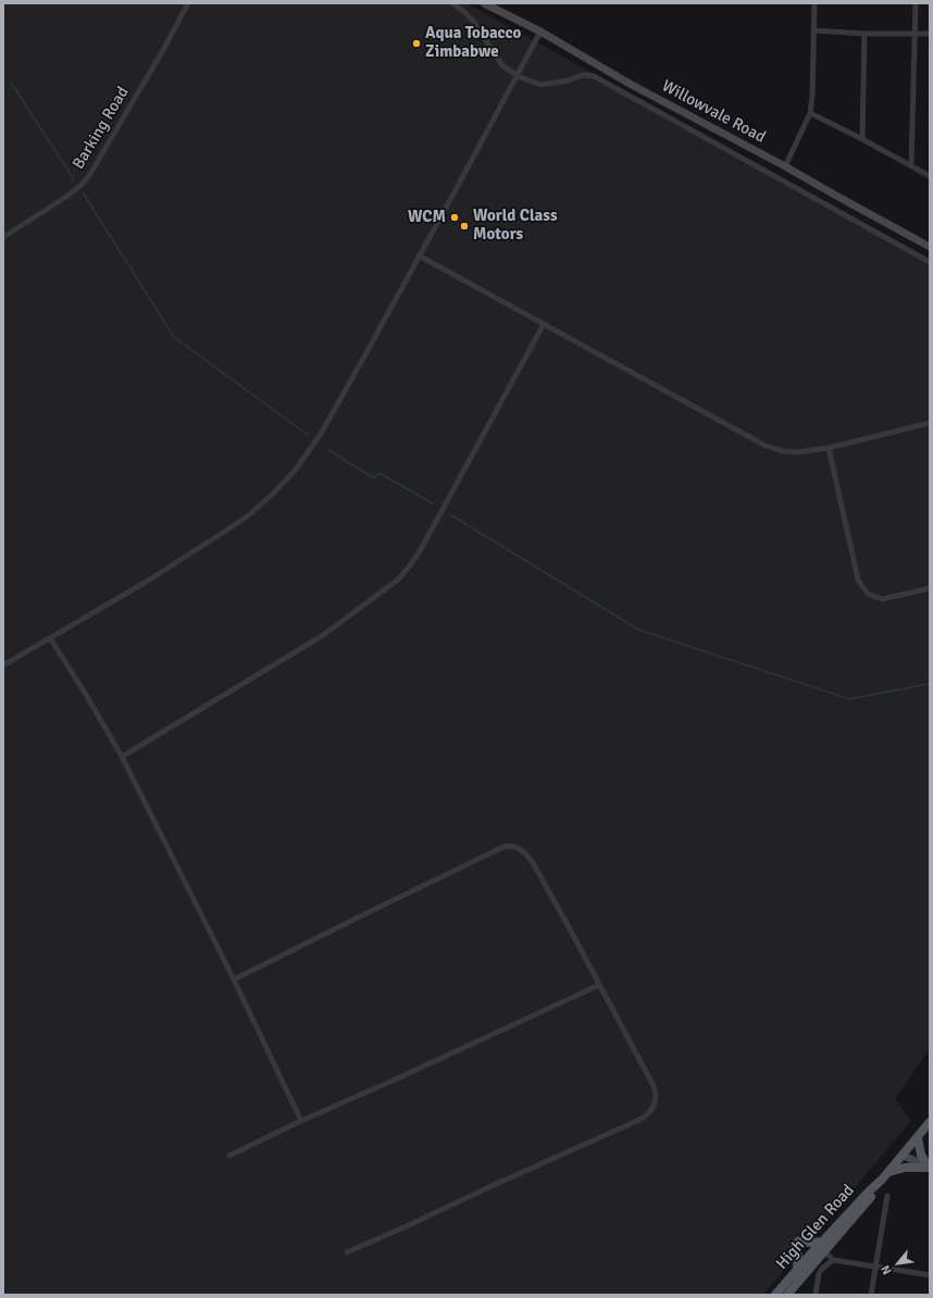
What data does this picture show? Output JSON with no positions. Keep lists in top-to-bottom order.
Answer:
{
  "streets": {
    "main road": ["Willowvale Road", "High Glen Road"],
    "street": ["Barking Road"]
  },
  "places": ["Aqua Tobacco Zimbabwe", "WCM", "World Class Motors"],
  "north": "bottom left"
}
